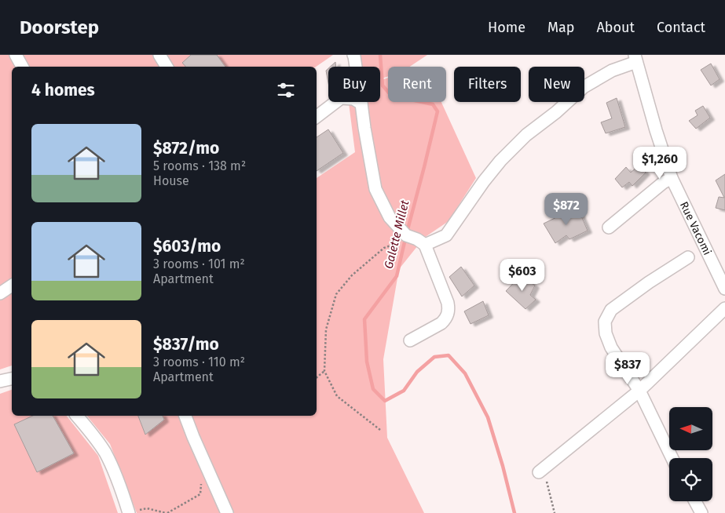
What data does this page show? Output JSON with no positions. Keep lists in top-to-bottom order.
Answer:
{
  "streets": {
    "street": ["Rue Vacomi"]
  },
  "water": ["Galette Millet"],
  "north": "left",
  "page": {
    "header": "Doorstep",
    "nav": [
      "Home",
      "Map",
      "About",
      "Contact"
    ],
    "chip": [
      "Buy",
      "Rent",
      "Filters",
      "New"
    ],
    "heading": "4 homes",
    "list": [
      {
        "name": "$872/mo",
        "note": "5 rooms · 138 m² · House"
      },
      {
        "name": "$603/mo",
        "note": "3 rooms · 101 m² · Apartment"
      },
      {
        "name": "$837/mo",
        "note": "3 rooms · 110 m² · Apartment"
      }
    ],
    "price": [
      "$1,260",
      "$872",
      "$603",
      "$837"
    ]
  }
}
